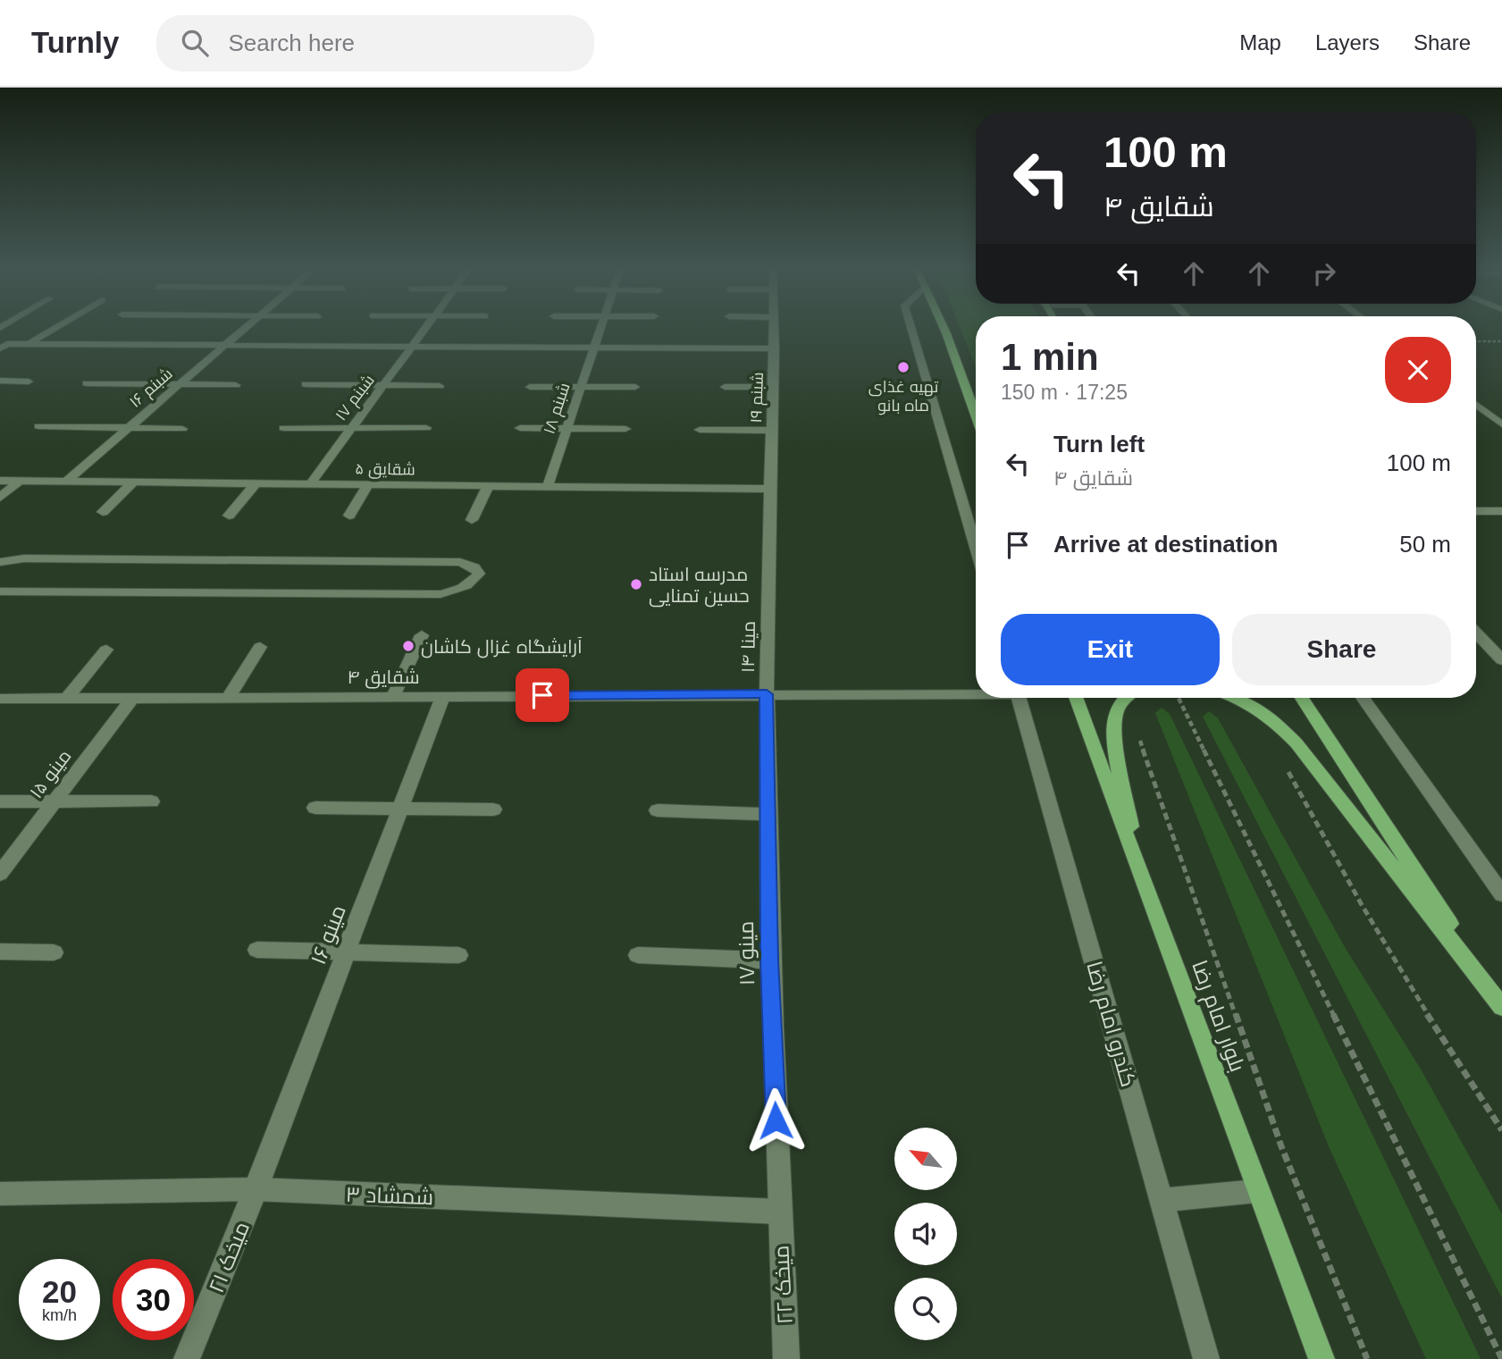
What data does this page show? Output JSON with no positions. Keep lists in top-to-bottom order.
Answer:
{
  "streets": {
    "main road": ["بلوار امام رضا"],
    "street": [
      "شبنم ۱۶",
      "شبنم ۱۷",
      "شبنم ۱۹",
      "شبنم ۱۸",
      "شقایق ۵",
      "مینا ۱۴",
      "شقایق ۴",
      "مینو ۱۵",
      "مینو ۱۶",
      "مینو ۱۷",
      "کندرو امام رضا",
      "شمشاد ۳",
      "میخک ۲۱",
      "میخک ۲۲"
    ]
  },
  "crossings": [
    ["شبنم ۱۶", "شقایق ۵"],
    ["شبنم ۱۷", "شقایق ۵"],
    ["شبنم ۱۹", "شقایق ۵"],
    ["شبنم ۱۹", "مینا ۱۴"],
    ["شبنم ۱۸", "شقایق ۵"],
    ["شقایق ۵", "مینا ۱۴"],
    ["مینا ۱۴", "شقایق ۴"],
    ["مینا ۱۴", "مینو ۱۷"],
    ["شقایق ۴", "مینو ۱۵"],
    ["شقایق ۴", "مینو ۱۶"],
    ["شقایق ۴", "مینو ۱۷"],
    ["مینو ۱۶", "شمشاد ۳"],
    ["مینو ۱۶", "میخک ۲۱"],
    ["مینو ۱۷", "شمشاد ۳"],
    ["مینو ۱۷", "میخک ۲۲"],
    ["شمشاد ۳", "میخک ۲۱"],
    ["شمشاد ۳", "میخک ۲۲"]
  ],
  "places": ["تهیه غذای ماه بانو", "مدرسه استاد حسین تمنایی", "آرایشگاه غزال کاشان"],
  "north": "top left",
  "page": {
    "header": "Turnly",
    "search": "Search here",
    "nav": ["Map", "Layers", "Share"],
    "turn": ["100 m", "شقایق ۴"],
    "heading": ["1 min", "150 m · 17:25"],
    "list": [
      {
        "name": "Turn left",
        "note": "شقایق ۴",
        "value": "100 m"
      },
      {
        "name": "Arrive at destination",
        "value": "50 m"
      }
    ],
    "buttons": ["Exit", "Share"],
    "speed": "20 km/h",
    "limit": "30"
  }
}
